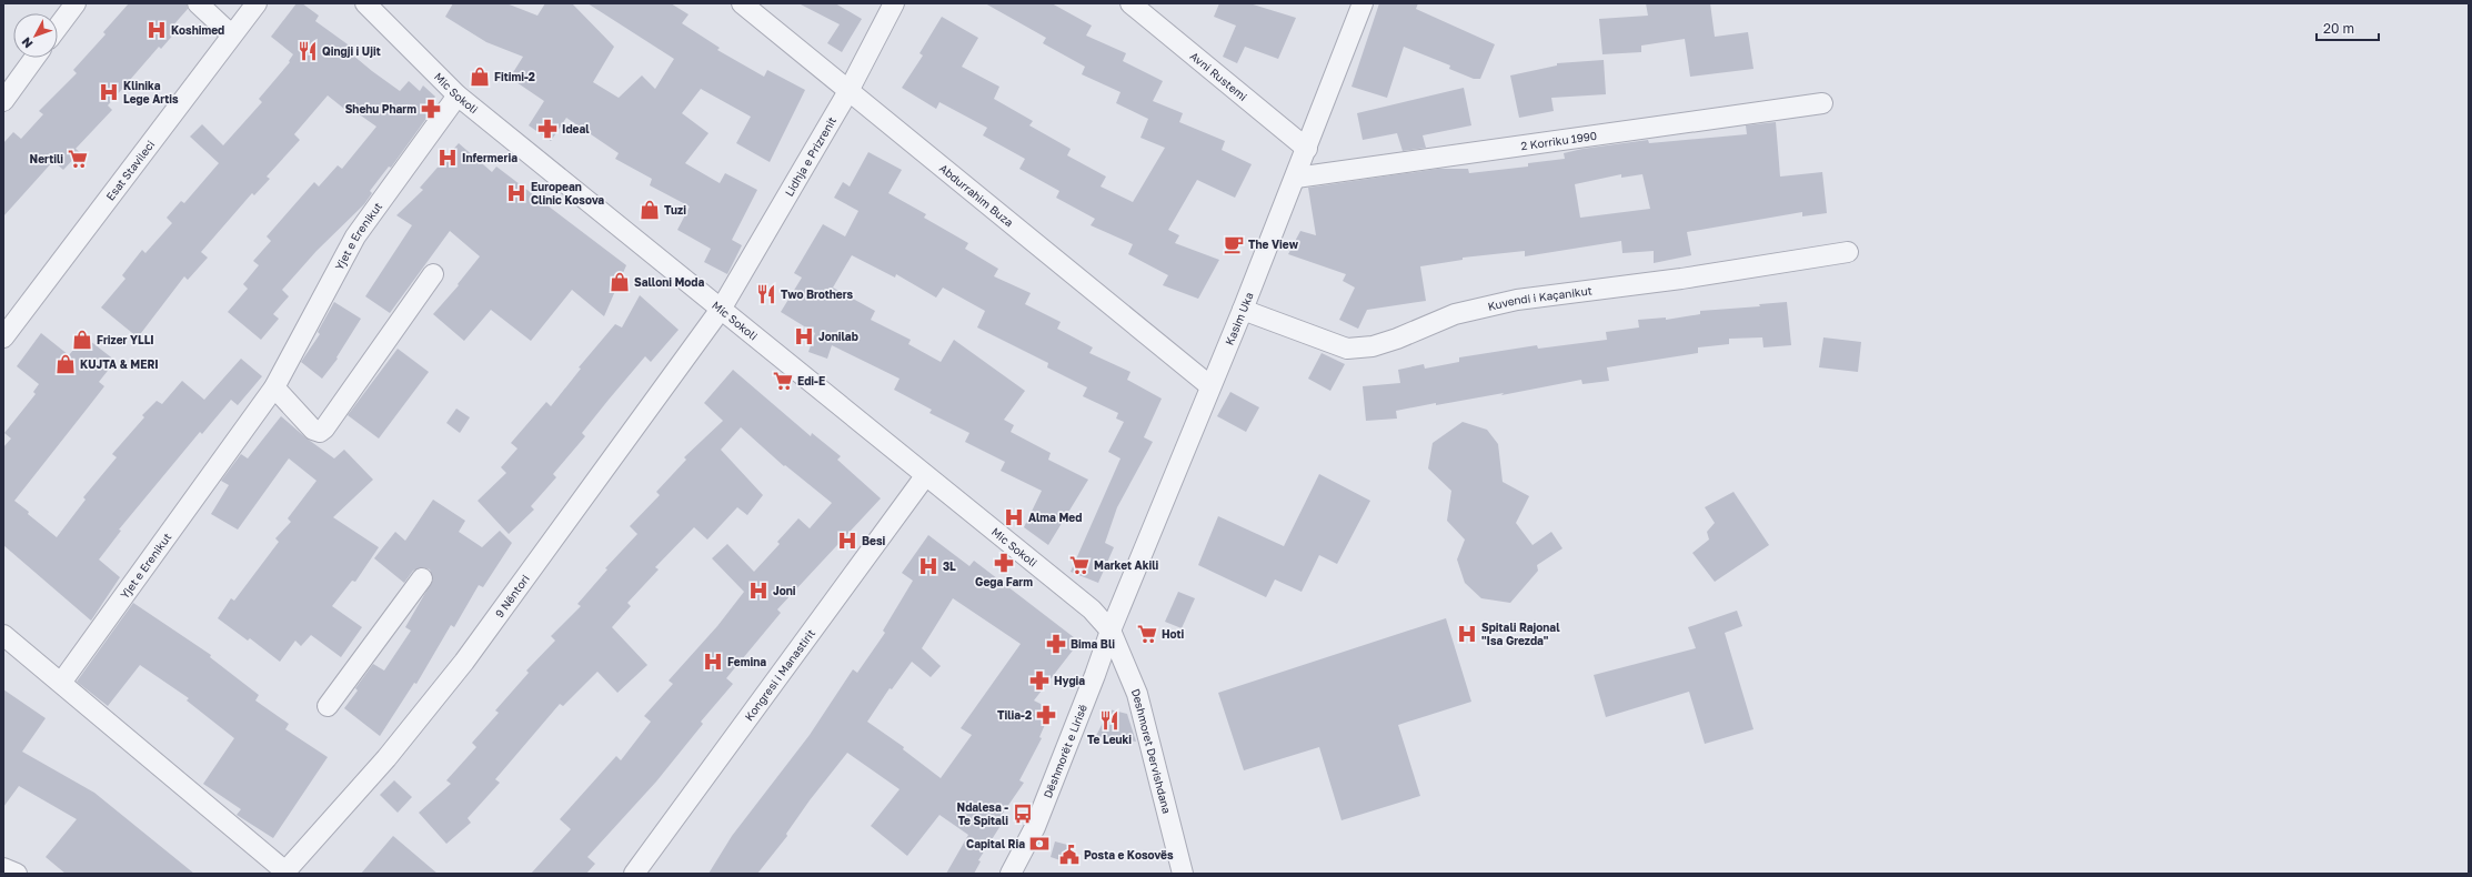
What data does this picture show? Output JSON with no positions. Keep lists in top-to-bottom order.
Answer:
{
  "streets": {
    "street": [
      "Avni Rustemi",
      "Mic Sokoli",
      "2 Korriku 1990",
      "Lidhja e Prizrenit",
      "Esat Stavileci",
      "Abdurrahim Buza",
      "Yjet e Erenikut",
      "Kuvendi i Kaçanikut",
      "Kasim Uka",
      "9 Nëntori",
      "Kongresi i Manastirit",
      "Deshmoret Dervishdana",
      "Dëshmorët e Lirisë"
    ]
  },
  "crossings": [
    ["Avni Rustemi", "Kasim Uka"],
    ["Mic Sokoli", "Lidhja e Prizrenit"],
    ["Mic Sokoli", "Yjet e Erenikut"],
    ["Mic Sokoli", "Kasim Uka"],
    ["Mic Sokoli", "9 Nëntori"],
    ["Mic Sokoli", "Kongresi i Manastirit"],
    ["Mic Sokoli", "Deshmoret Dervishdana"],
    ["Mic Sokoli", "Dëshmorët e Lirisë"],
    ["2 Korriku 1990", "Kasim Uka"],
    ["Lidhja e Prizrenit", "Abdurrahim Buza"],
    ["Lidhja e Prizrenit", "9 Nëntori"],
    ["Abdurrahim Buza", "Kasim Uka"],
    ["Yjet e Erenikut", "9 Nëntori"],
    ["Kuvendi i Kaçanikut", "Kasim Uka"],
    ["Kasim Uka", "Deshmoret Dervishdana"],
    ["Kasim Uka", "Dëshmorët e Lirisë"],
    ["Deshmoret Dervishdana", "Dëshmorët e Lirisë"]
  ],
  "places": {
    "hospital": [
      "Koshimed",
      "Klinika Lege Artis",
      "Infermeria",
      "European Clinic Kosova",
      "Jonilab",
      "Alma Med",
      "Besi",
      "3L",
      "Joni",
      "Spitali Rajonal \"Isa Grezda\"",
      "Femina"
    ],
    "restaurant": ["Qingji i Ujit", "Two Brothers", "Te Leuki"],
    "shop": [
      "Fitimi-2",
      "Tuzi",
      "Salloni Moda",
      "Frizer YLLI",
      "KUJTA & MERI"
    ],
    "pharmacy": [
      "Shehu Pharm",
      "Ideal",
      "Gega Farm",
      "Bima Bli",
      "Hygia",
      "Tilia-2"
    ],
    "supermarket": [
      "Nertili",
      "Edi-E",
      "Market Akili",
      "Hoti"
    ],
    "cafe": ["The View"],
    "bus stop": ["Ndalesa - Te Spitali"],
    "bank": ["Capital Ria"],
    "public building": ["Posta e Kosovës"]
  },
  "scale_bar": "20 m",
  "north": "bottom left"
}
